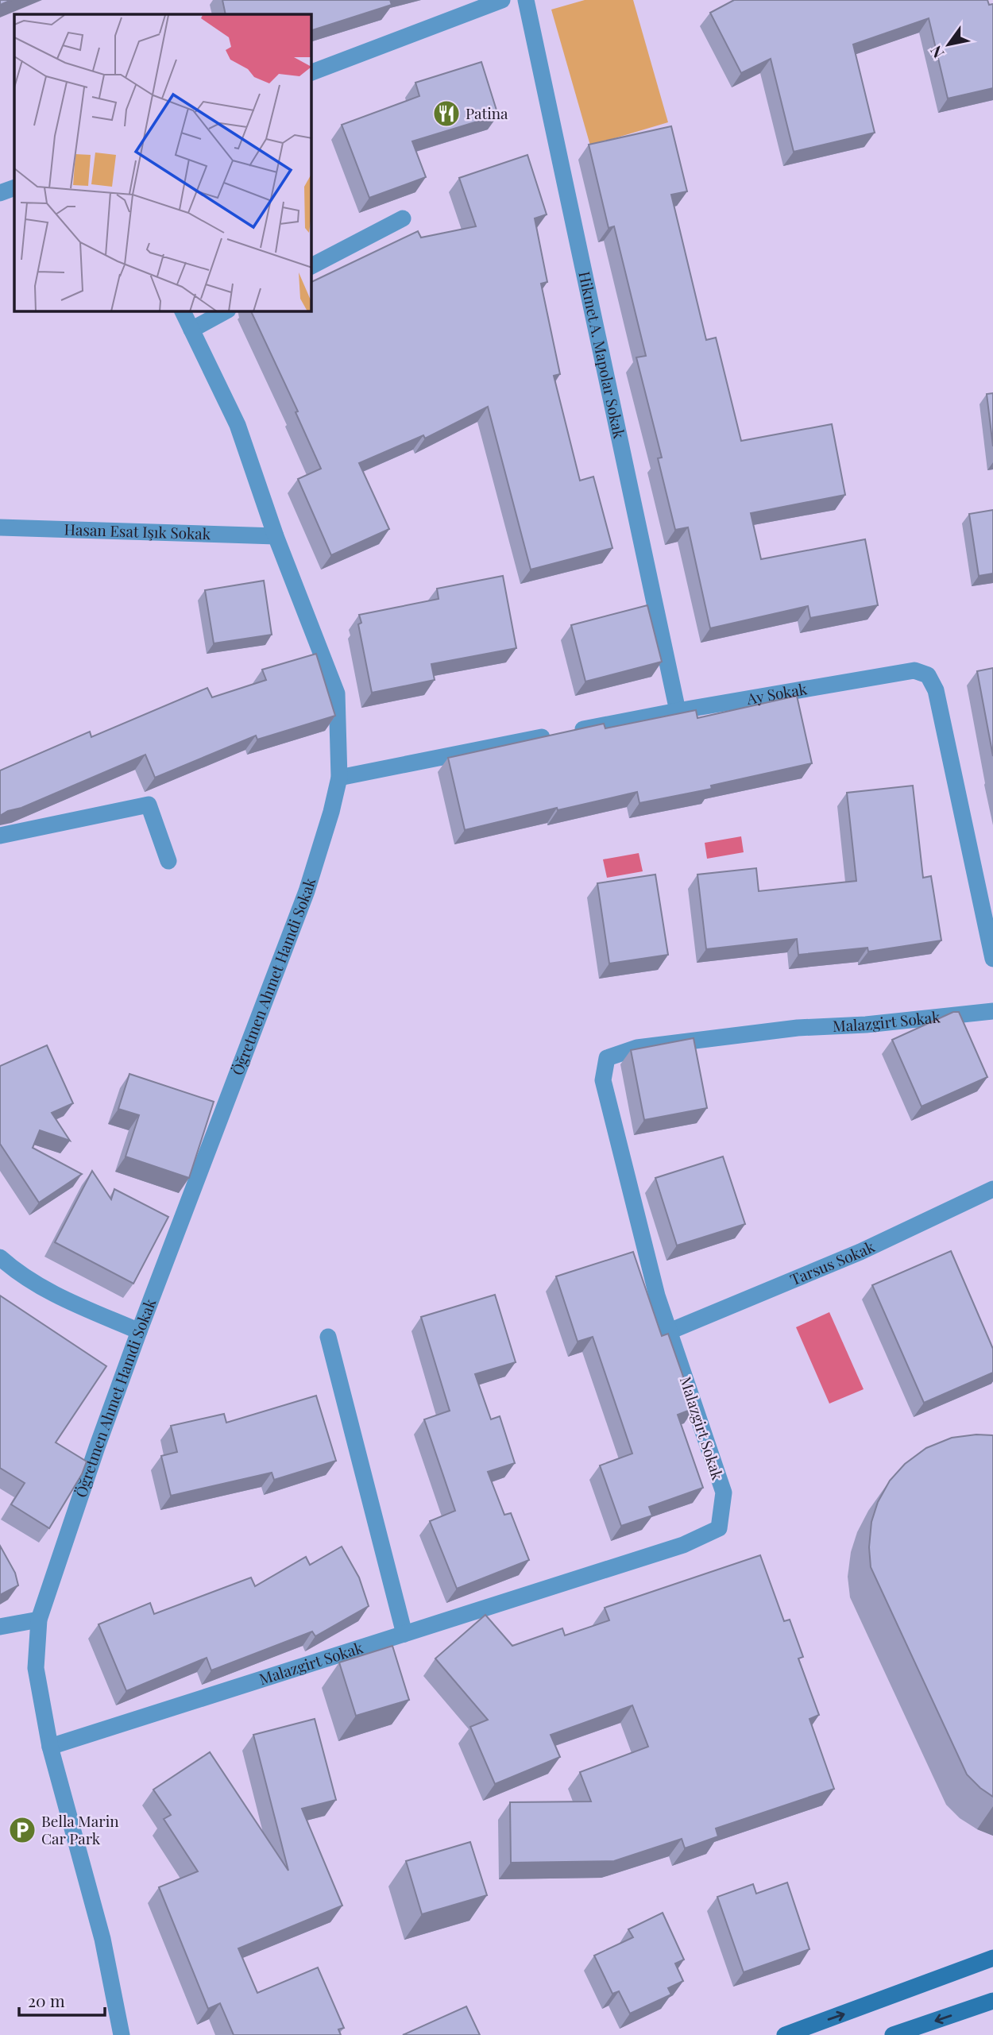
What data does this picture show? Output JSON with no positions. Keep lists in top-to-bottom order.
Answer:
{
  "streets": {
    "street": [
      "Hikmet A. Mapolar Sokak",
      "Hasan Esat Işık Sokak",
      "Ay Sokak",
      "Öğretmen Ahmet Hamdi Sokak",
      "Malazgirt Sokak",
      "Tarsus Sokak"
    ]
  },
  "crossings": [
    ["Hikmet A. Mapolar Sokak", "Ay Sokak"],
    ["Ay Sokak", "Öğretmen Ahmet Hamdi Sokak"],
    ["Öğretmen Ahmet Hamdi Sokak", "Malazgirt Sokak"],
    ["Malazgirt Sokak", "Tarsus Sokak"]
  ],
  "places": {
    "restaurant": ["Patina"],
    "parking": ["Bella Marin Car Park"]
  },
  "scale_bar": "20 m",
  "north": "bottom left"
}
